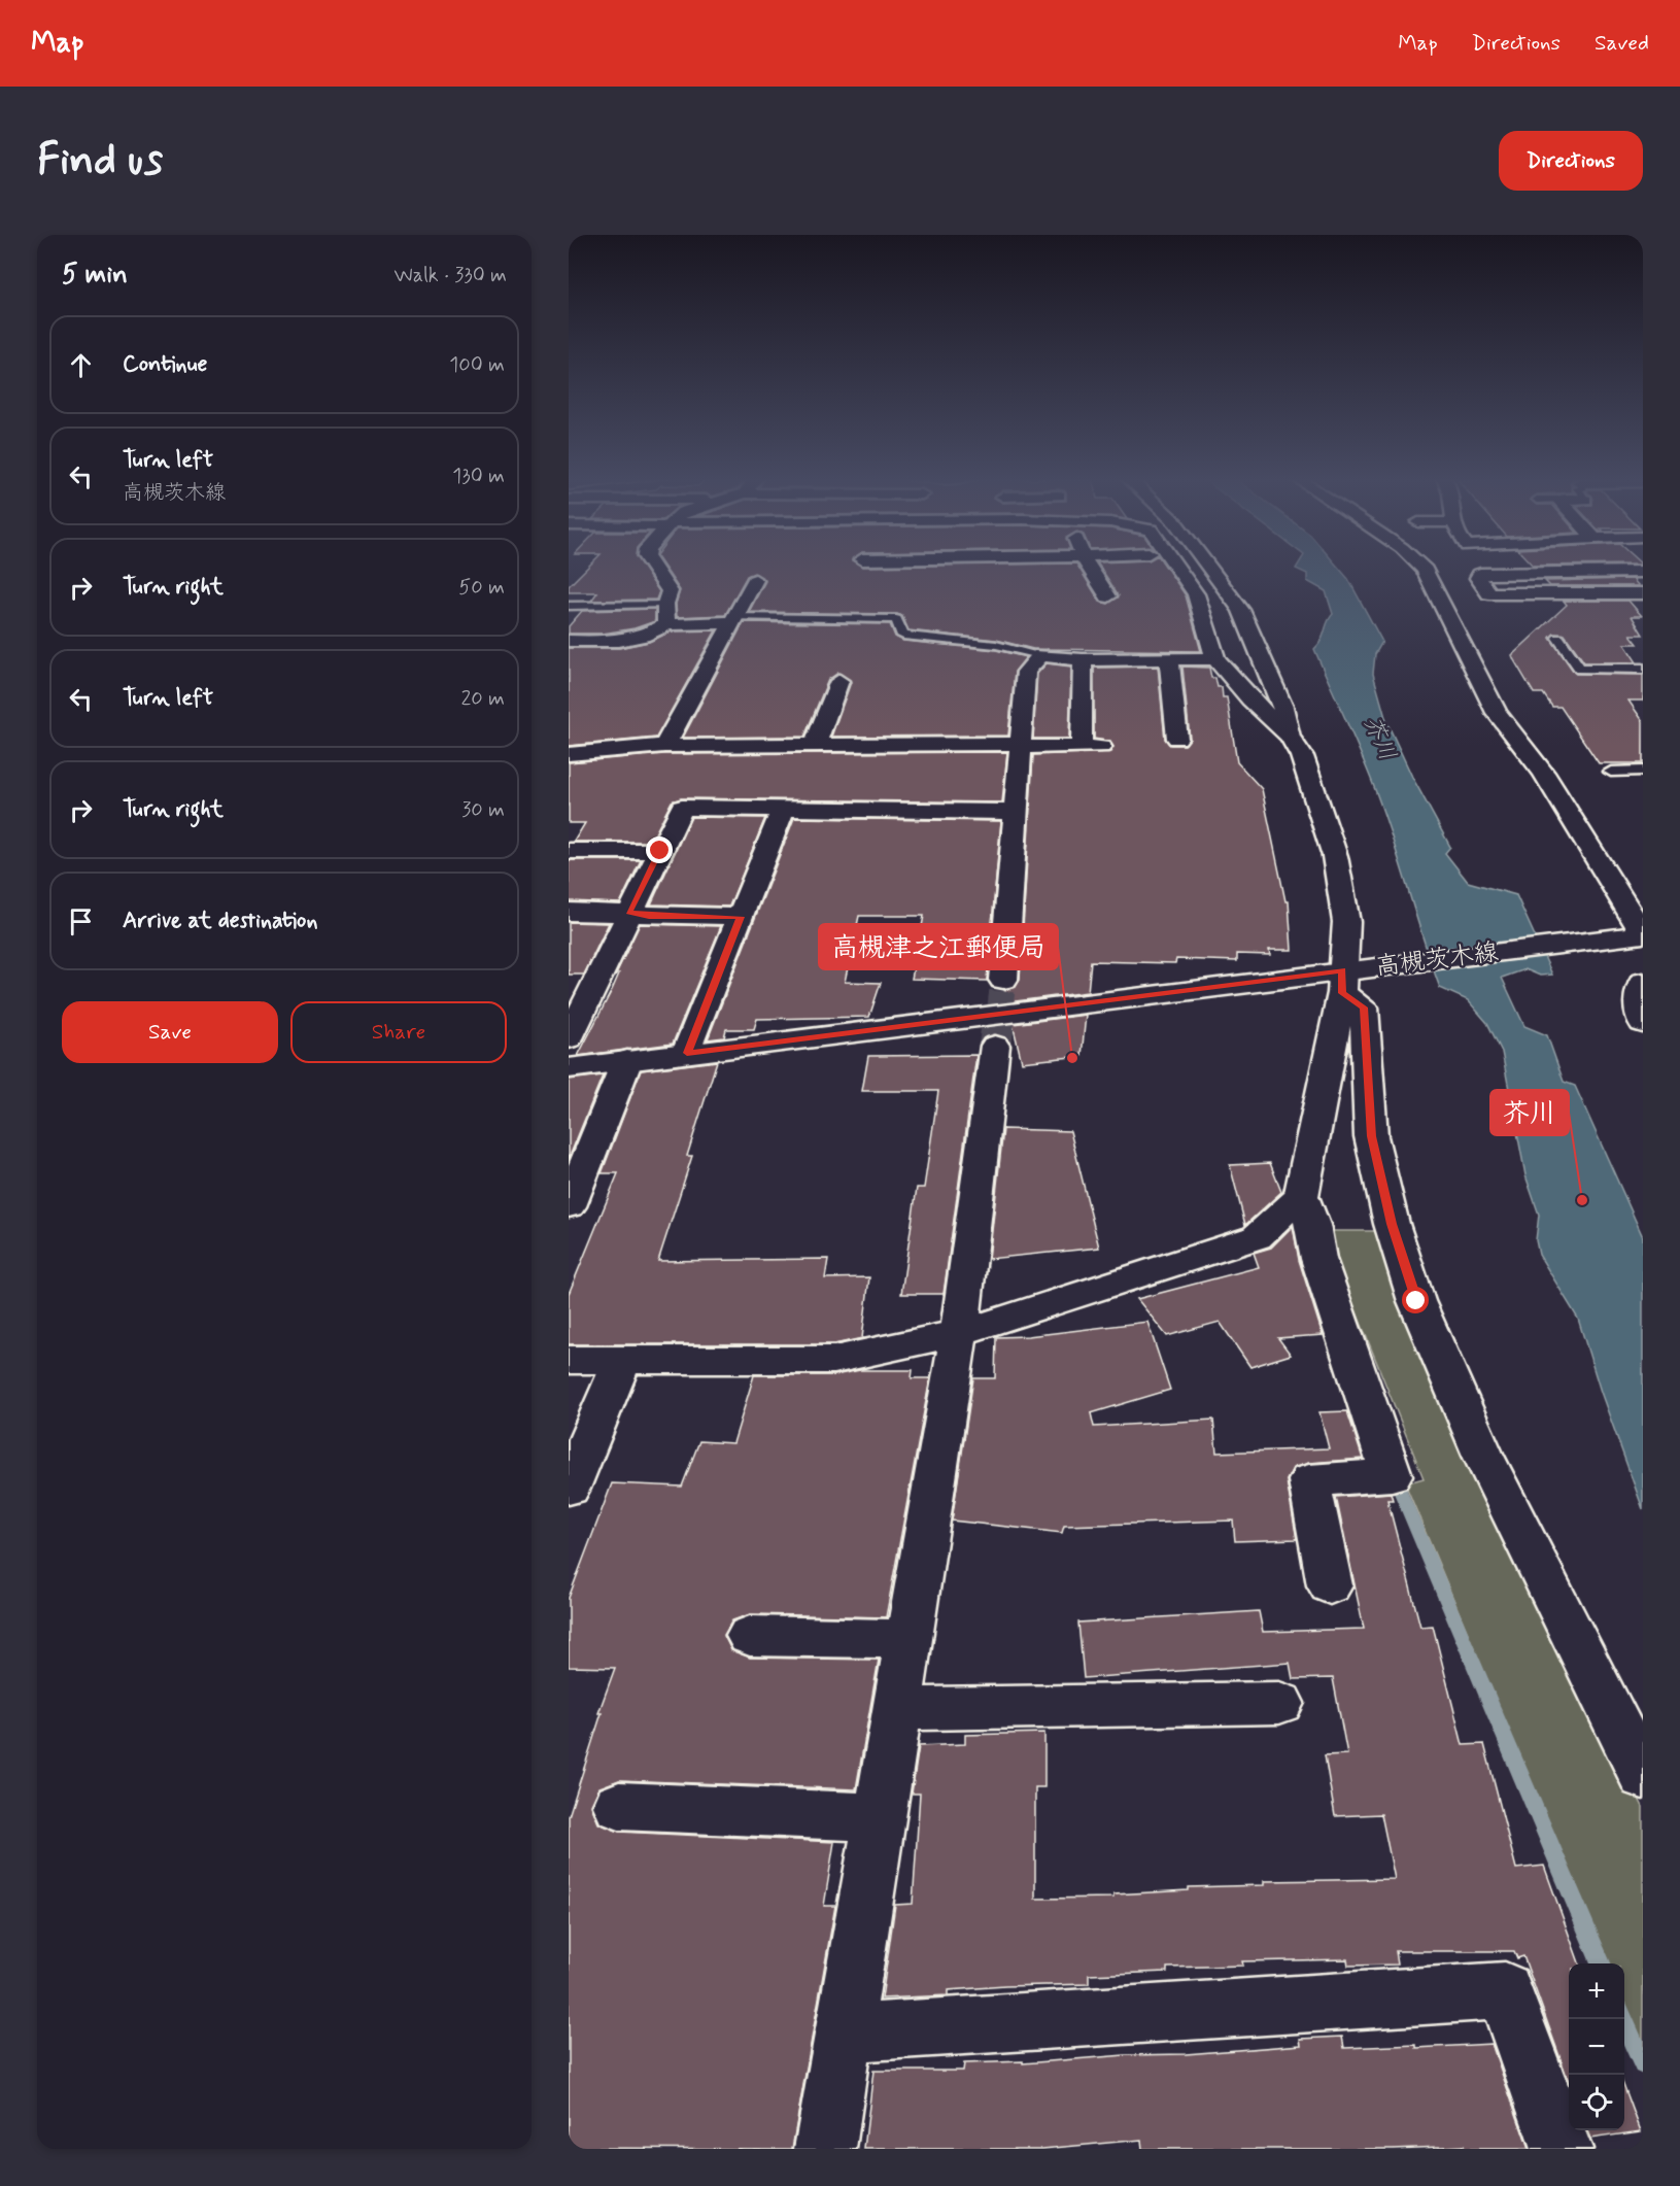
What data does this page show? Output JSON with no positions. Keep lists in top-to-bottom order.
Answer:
{
  "streets": {
    "street": ["高槻茨木線"]
  },
  "water": ["芥川"],
  "places": ["高槻津之江郵便局", "芥川"],
  "page": {
    "header": "Map",
    "nav": ["Map", "Directions", "Saved"],
    "buttons": [
      "Directions",
      ["Save", "Share"]
    ],
    "title": "Find us",
    "heading": ["5 min", "Walk · 330 m"],
    "list": [
      ["Continue", "100 m"],
      ["Turn left", "高槻茨木線", "130 m"],
      ["Turn right", "50 m"],
      ["Turn left", "20 m"],
      ["Turn right", "30 m"],
      "Arrive at destination"
    ],
    "map_buttons": ["+", "−"]
  }
}
